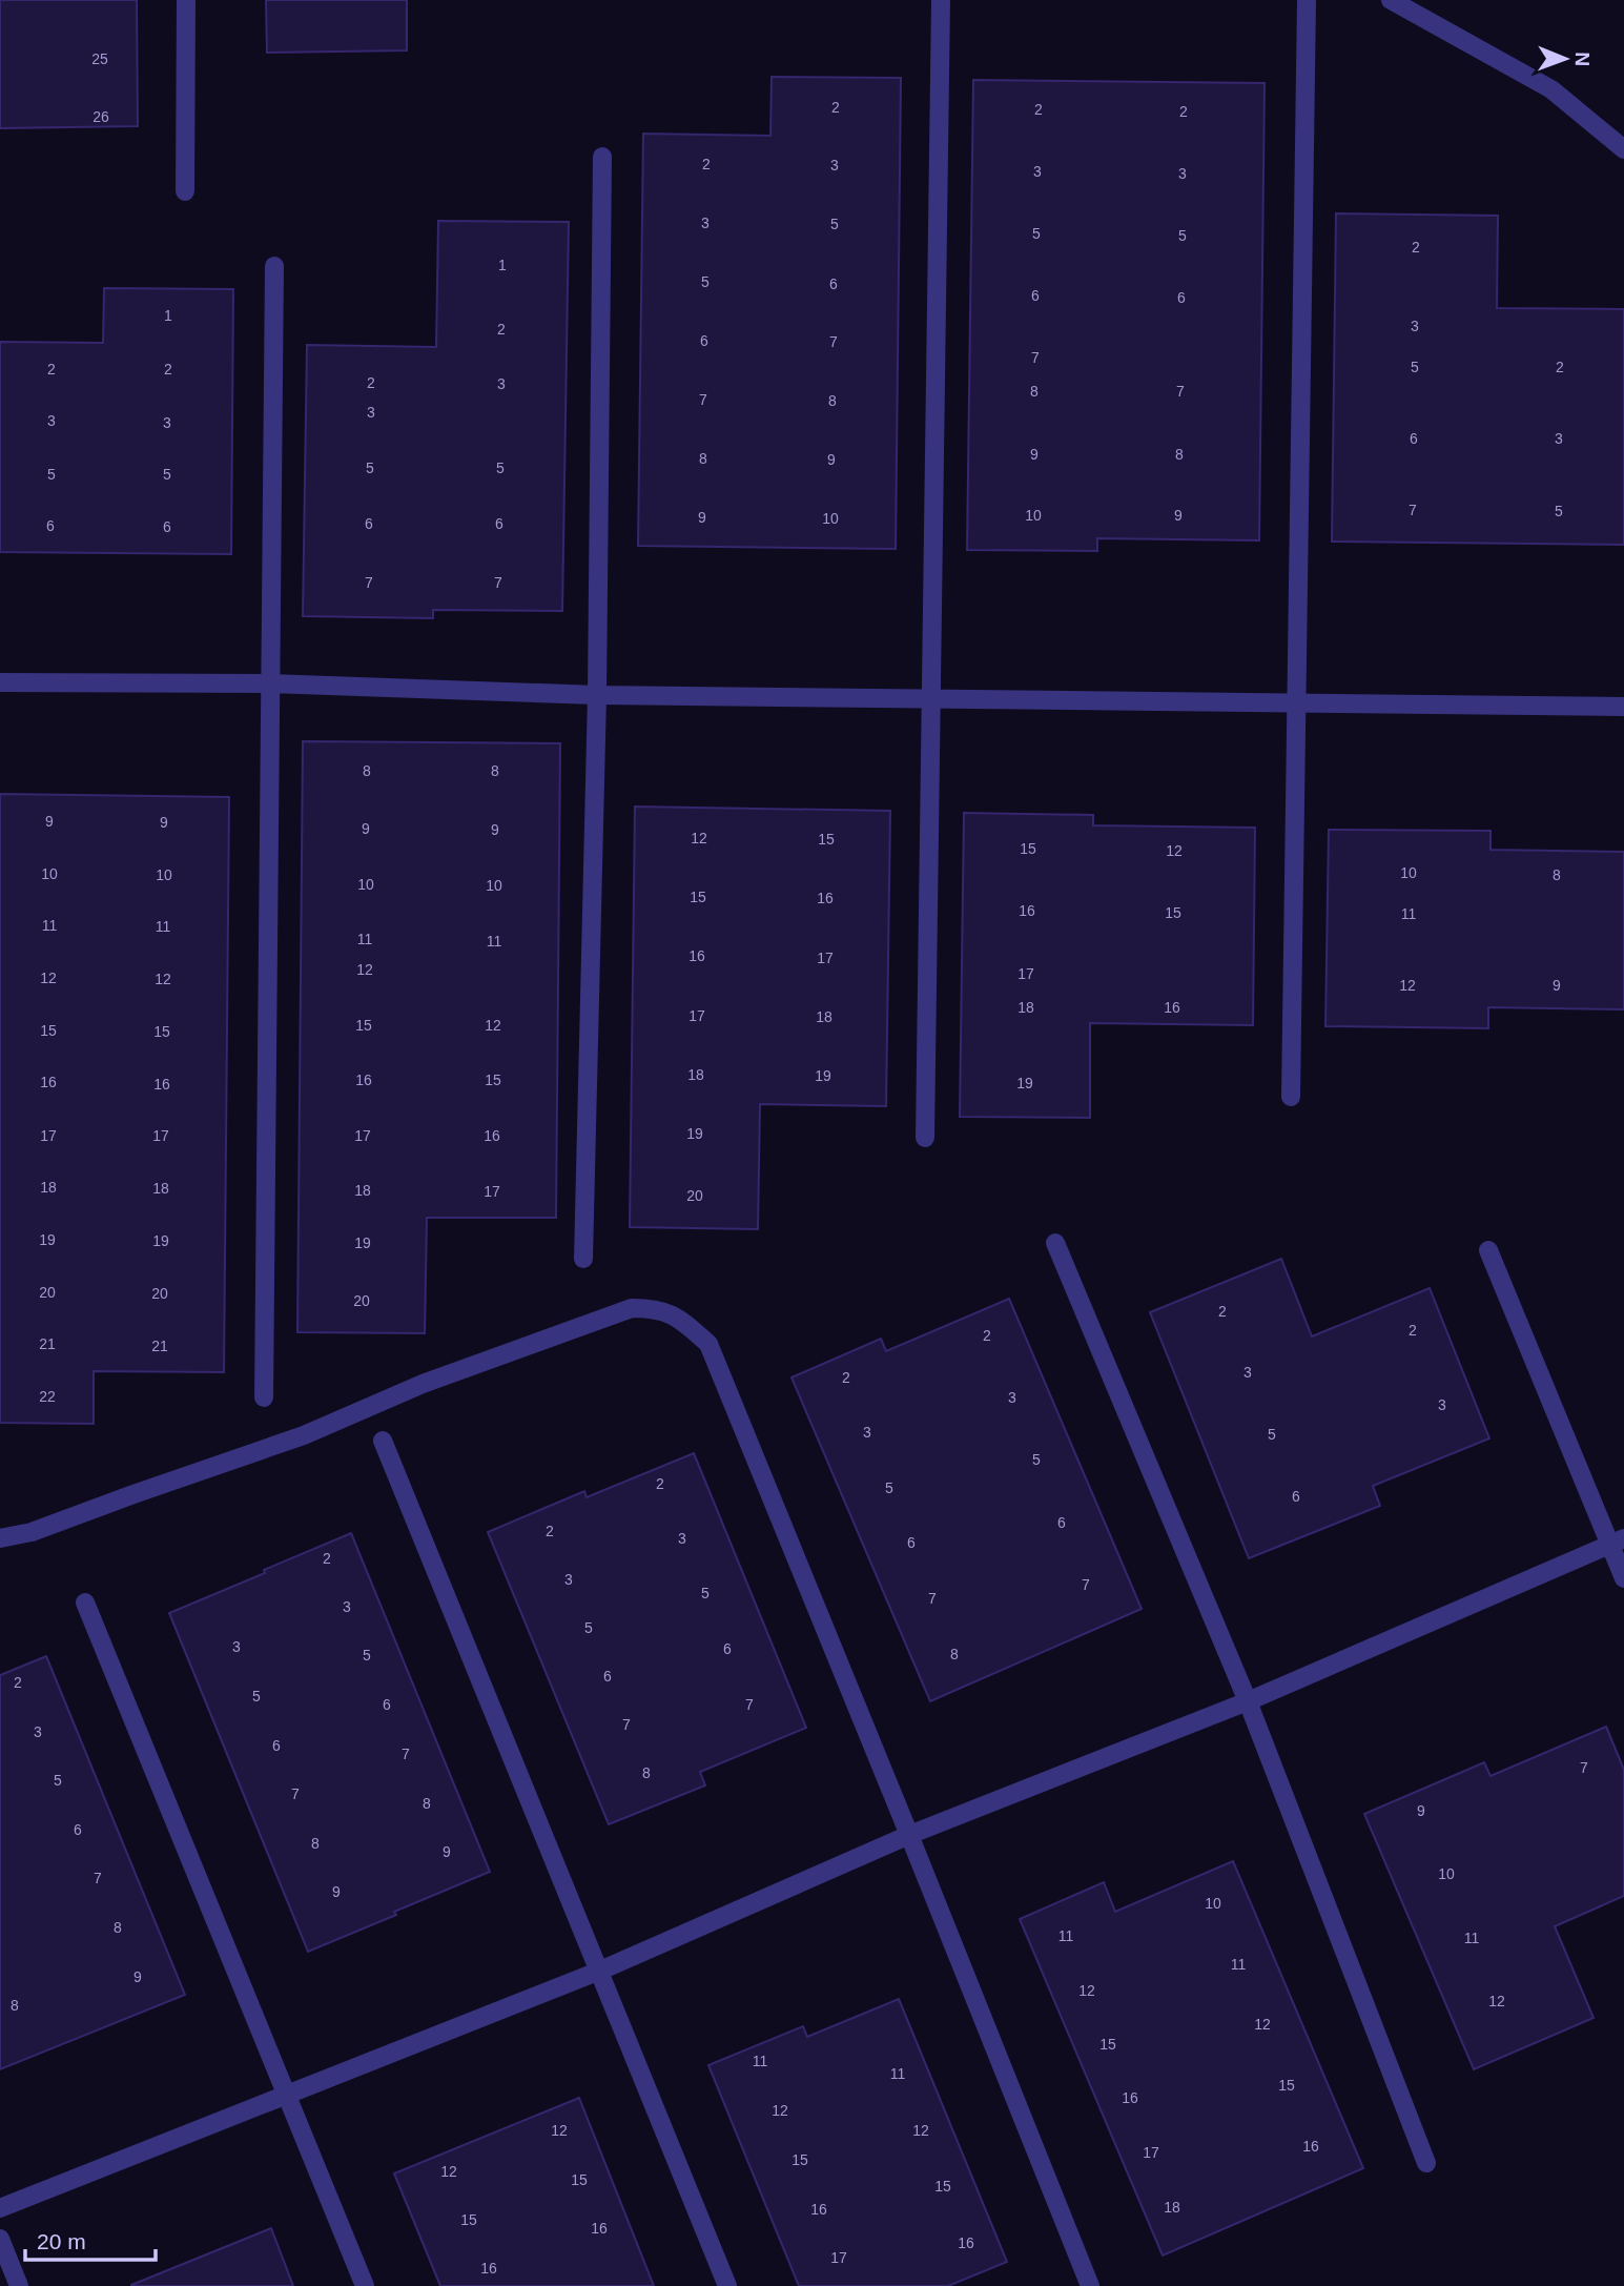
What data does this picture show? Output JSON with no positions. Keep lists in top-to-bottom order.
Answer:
{
  "house_numbers": [
    "25",
    "2",
    "2",
    "2",
    "26",
    "2",
    "3",
    "3",
    "3",
    "3",
    "5",
    "5",
    "5",
    "2",
    "1",
    "5",
    "6",
    "6",
    "6",
    "1",
    "3",
    "2",
    "6",
    "7",
    "7",
    "5",
    "2",
    "2",
    "2",
    "2",
    "3",
    "8",
    "7",
    "7",
    "8",
    "3",
    "3",
    "3",
    "6",
    "3",
    "9",
    "8",
    "8",
    "9",
    "5",
    "5",
    "5",
    "5",
    "7",
    "5",
    "10",
    "9",
    "9",
    "10",
    "6",
    "6",
    "6",
    "6",
    "7",
    "7",
    "8",
    "8",
    "9",
    "9",
    "9",
    "9",
    "12",
    "15",
    "15",
    "12",
    "10",
    "10",
    "10",
    "8",
    "10",
    "10",
    "15",
    "16",
    "16",
    "15",
    "11",
    "11",
    "11",
    "11",
    "11",
    "16",
    "17",
    "12",
    "17",
    "12",
    "12",
    "12",
    "9",
    "18",
    "16",
    "17",
    "18",
    "15",
    "12",
    "15",
    "15",
    "18",
    "19",
    "16",
    "15",
    "16",
    "19",
    "16",
    "19",
    "17",
    "17",
    "17",
    "16",
    "18",
    "18",
    "18",
    "17",
    "20",
    "19",
    "19",
    "19",
    "20",
    "20",
    "20",
    "2",
    "2",
    "2",
    "21",
    "21",
    "3",
    "2",
    "22",
    "3",
    "3",
    "3",
    "5",
    "5",
    "2",
    "5",
    "6",
    "6",
    "2",
    "3",
    "6",
    "2",
    "3",
    "7",
    "5",
    "7",
    "3",
    "5",
    "3",
    "6",
    "8",
    "5",
    "6",
    "2",
    "5",
    "6",
    "7",
    "7",
    "3",
    "6",
    "7",
    "7",
    "8",
    "5",
    "7",
    "8",
    "9",
    "6",
    "8",
    "9",
    "10",
    "7",
    "9",
    "10",
    "8",
    "11",
    "11",
    "11",
    "9",
    "12",
    "12",
    "8",
    "12",
    "15",
    "11",
    "11",
    "15",
    "16",
    "12",
    "12",
    "12",
    "16",
    "17",
    "15",
    "12",
    "15",
    "15",
    "18",
    "16",
    "15",
    "16",
    "16",
    "17",
    "16"
  ],
  "scale_bar": "20 m",
  "north": "right"
}
